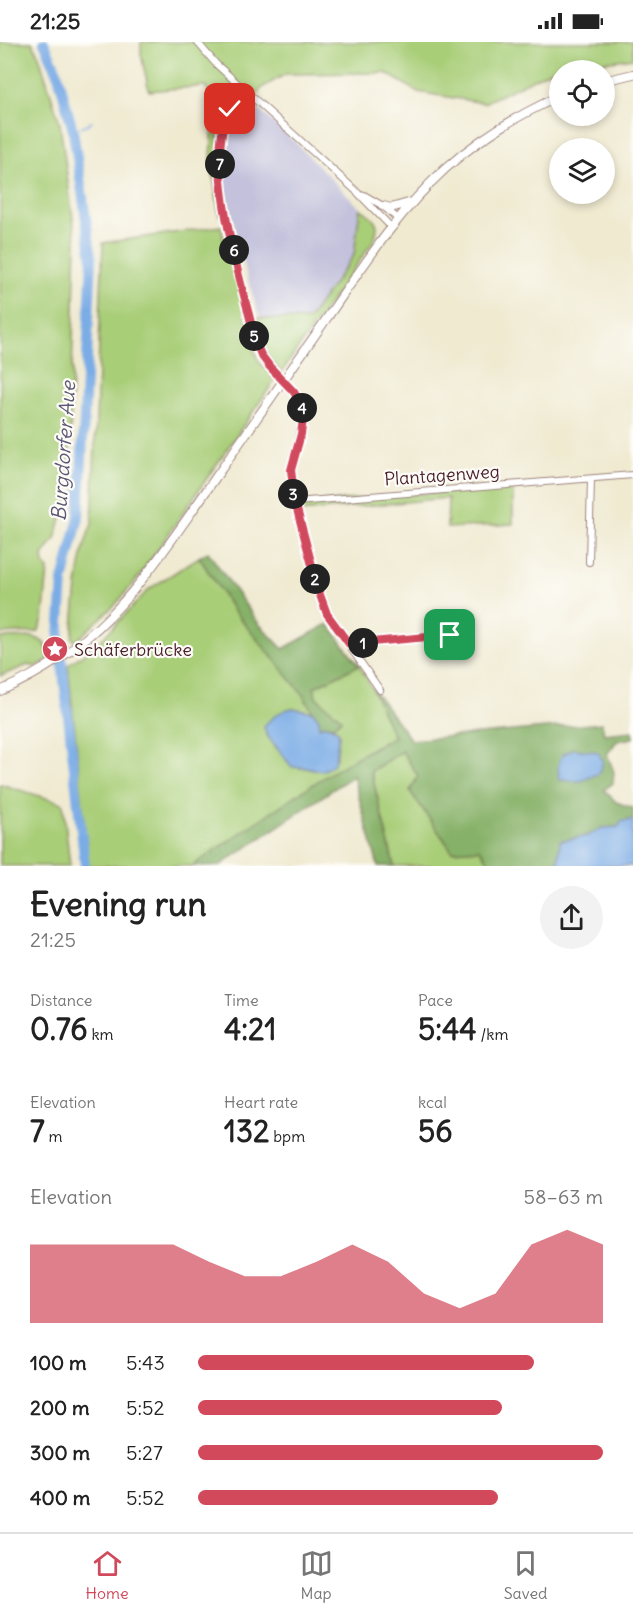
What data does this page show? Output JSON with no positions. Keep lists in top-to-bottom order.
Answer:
{
  "streets": {
    "street": ["Plantagenweg"]
  },
  "water": ["Burgdorfer Aue"],
  "places": {
    "place": ["Schäferbrücke"]
  },
  "page": {
    "status": "21:25",
    "pins": [
      "7",
      "6",
      "5",
      "4",
      "3",
      "2",
      "1"
    ],
    "heading": ["Evening run", "21:25"],
    "stats": [
      ["Distance", "0.76 km"],
      ["Time", "4:21"],
      ["Pace", "5:44 /km"],
      ["Elevation", "7 m"],
      ["Heart rate", "132 bpm"],
      ["kcal", "56"]
    ],
    "chart": ["Elevation", "58–63 m"],
    "list": [
      {
        "name": "100 m",
        "note": "5:43"
      },
      {
        "name": "200 m",
        "note": "5:52"
      },
      {
        "name": "300 m",
        "note": "5:27"
      },
      {
        "name": "400 m",
        "note": "5:52"
      }
    ],
    "tabs": ["Home", "Map", "Saved"]
  }
}
